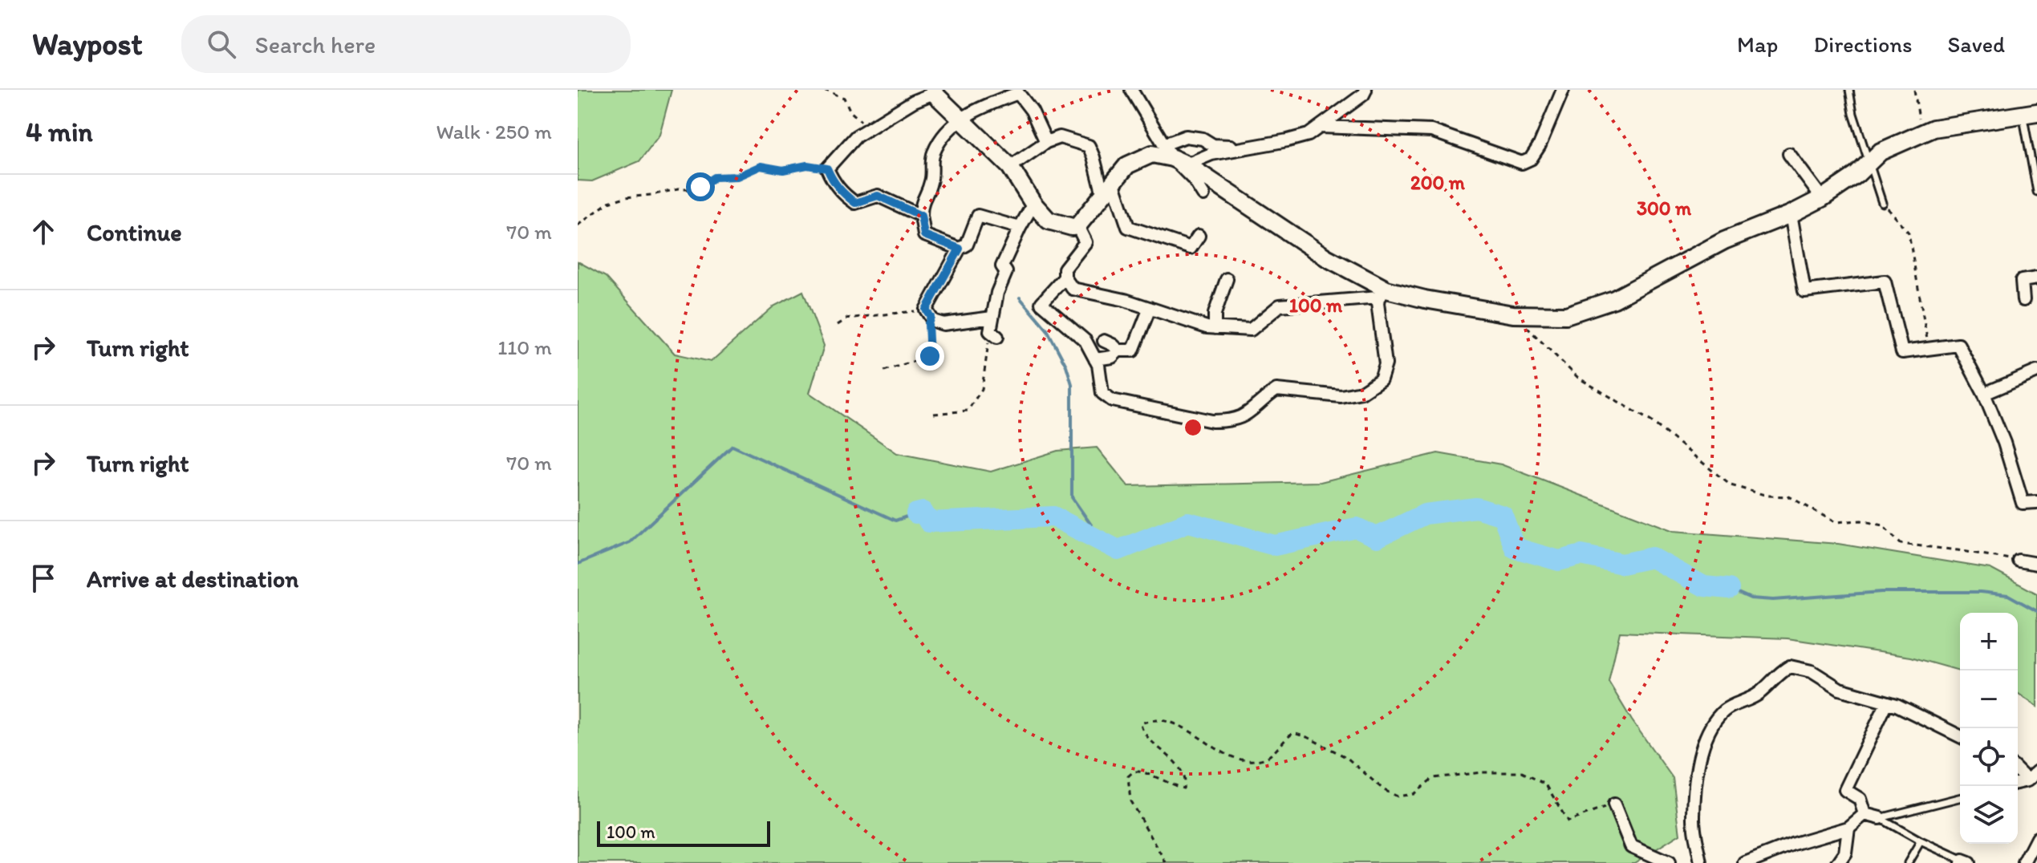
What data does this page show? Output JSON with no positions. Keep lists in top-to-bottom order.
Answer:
{
  "scale_bar": "100 m",
  "page": {
    "header": "Waypost",
    "search": "Search here",
    "nav": ["Map", "Directions", "Saved"],
    "heading": ["4 min", "Walk · 250 m"],
    "list": [
      ["Continue", "70 m"],
      ["Turn right", "110 m"],
      ["Turn right", "70 m"],
      "Arrive at destination"
    ],
    "map_buttons": ["+", "−"],
    "scale": "100 m"
  },
  "rings": ["200 m", "300 m", "100 m"]
}
